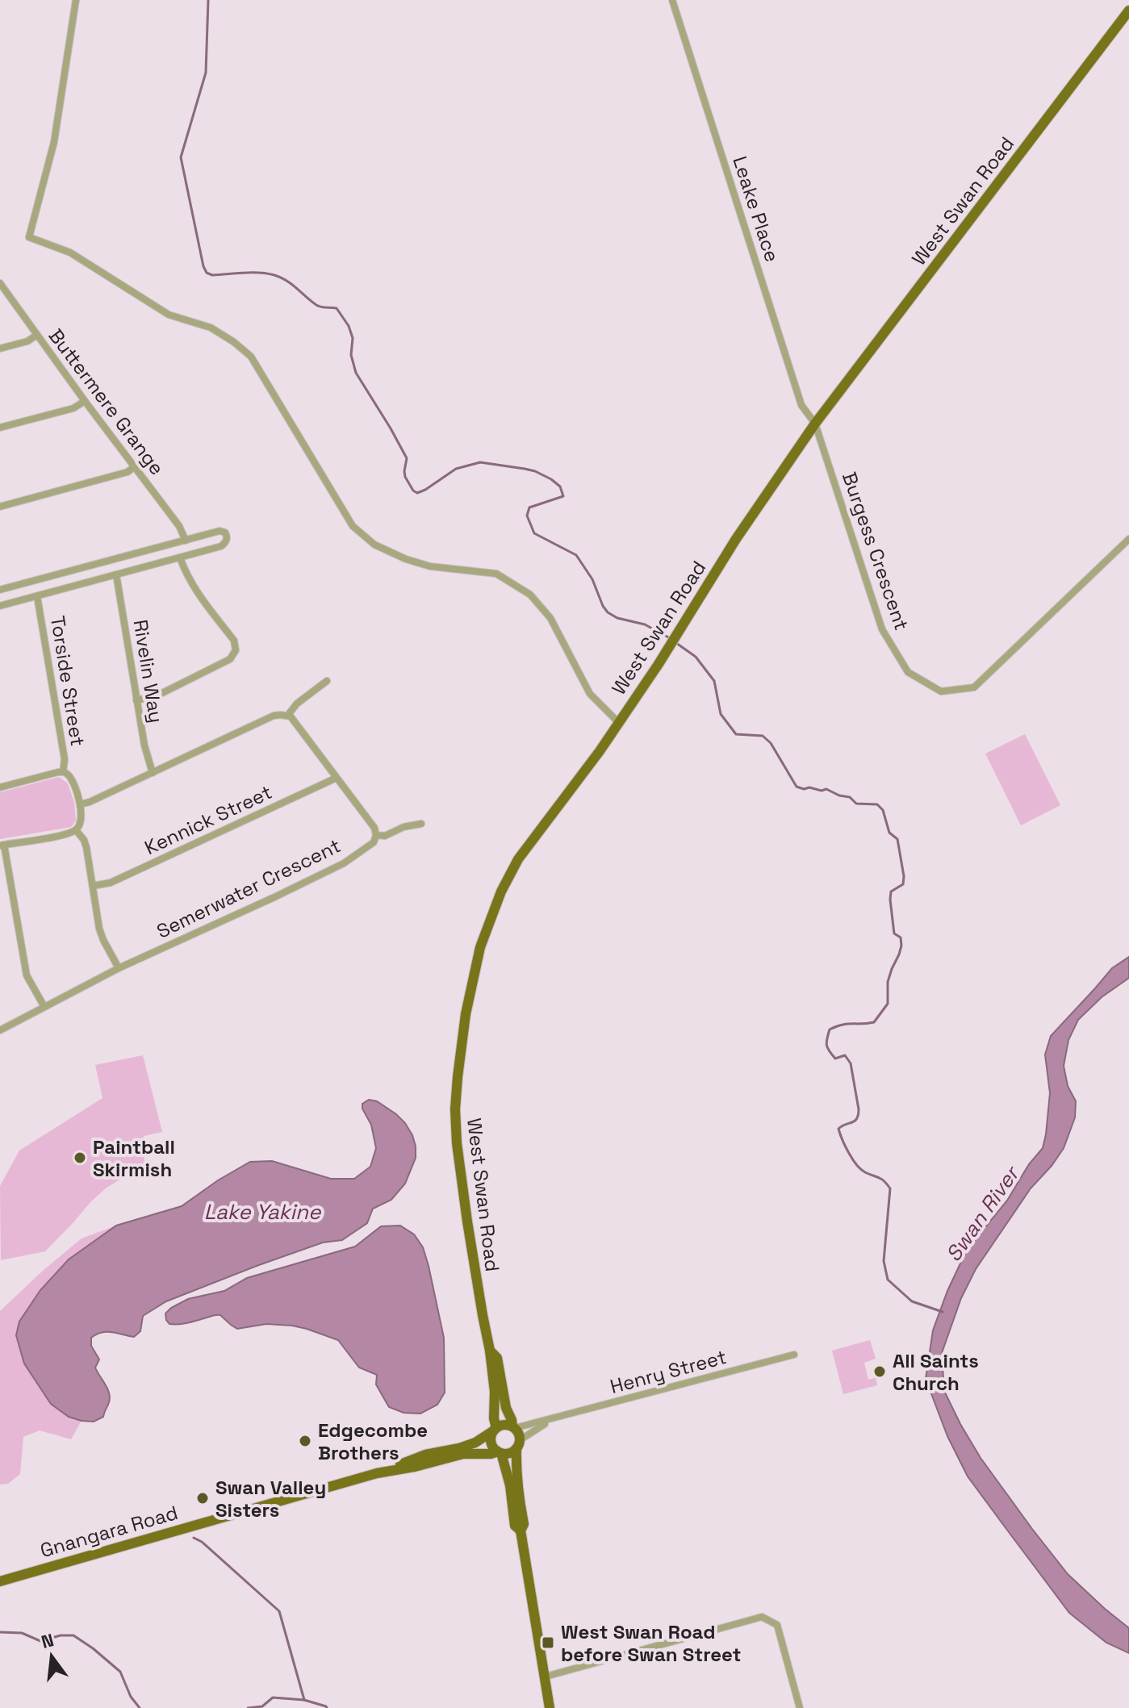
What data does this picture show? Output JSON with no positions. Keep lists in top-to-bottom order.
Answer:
{
  "streets": {
    "main road": ["West Swan Road", "Gnangara Road"],
    "street": [
      "Leake Place",
      "Buttermere Grange",
      "Burgess Crescent",
      "Rivelin Way",
      "Torside Street",
      "Kennick Street",
      "Semerwater Crescent",
      "Henry Street"
    ]
  },
  "crossings": [
    ["West Swan Road", "Leake Place"],
    ["West Swan Road", "Burgess Crescent"],
    ["West Swan Road", "Henry Street"],
    ["West Swan Road", "Gnangara Road"],
    ["Leake Place", "Burgess Crescent"],
    ["Henry Street", "Gnangara Road"]
  ],
  "water": ["Lake Yakine", "Swan River"],
  "places": {
    "other": [
      "Paintball Skirmish",
      "All Saints Church",
      "Edgecombe Brothers",
      "Swan Valley Sisters"
    ],
    "transit": ["West Swan Road before Swan Street"]
  },
  "north": "top"
}
